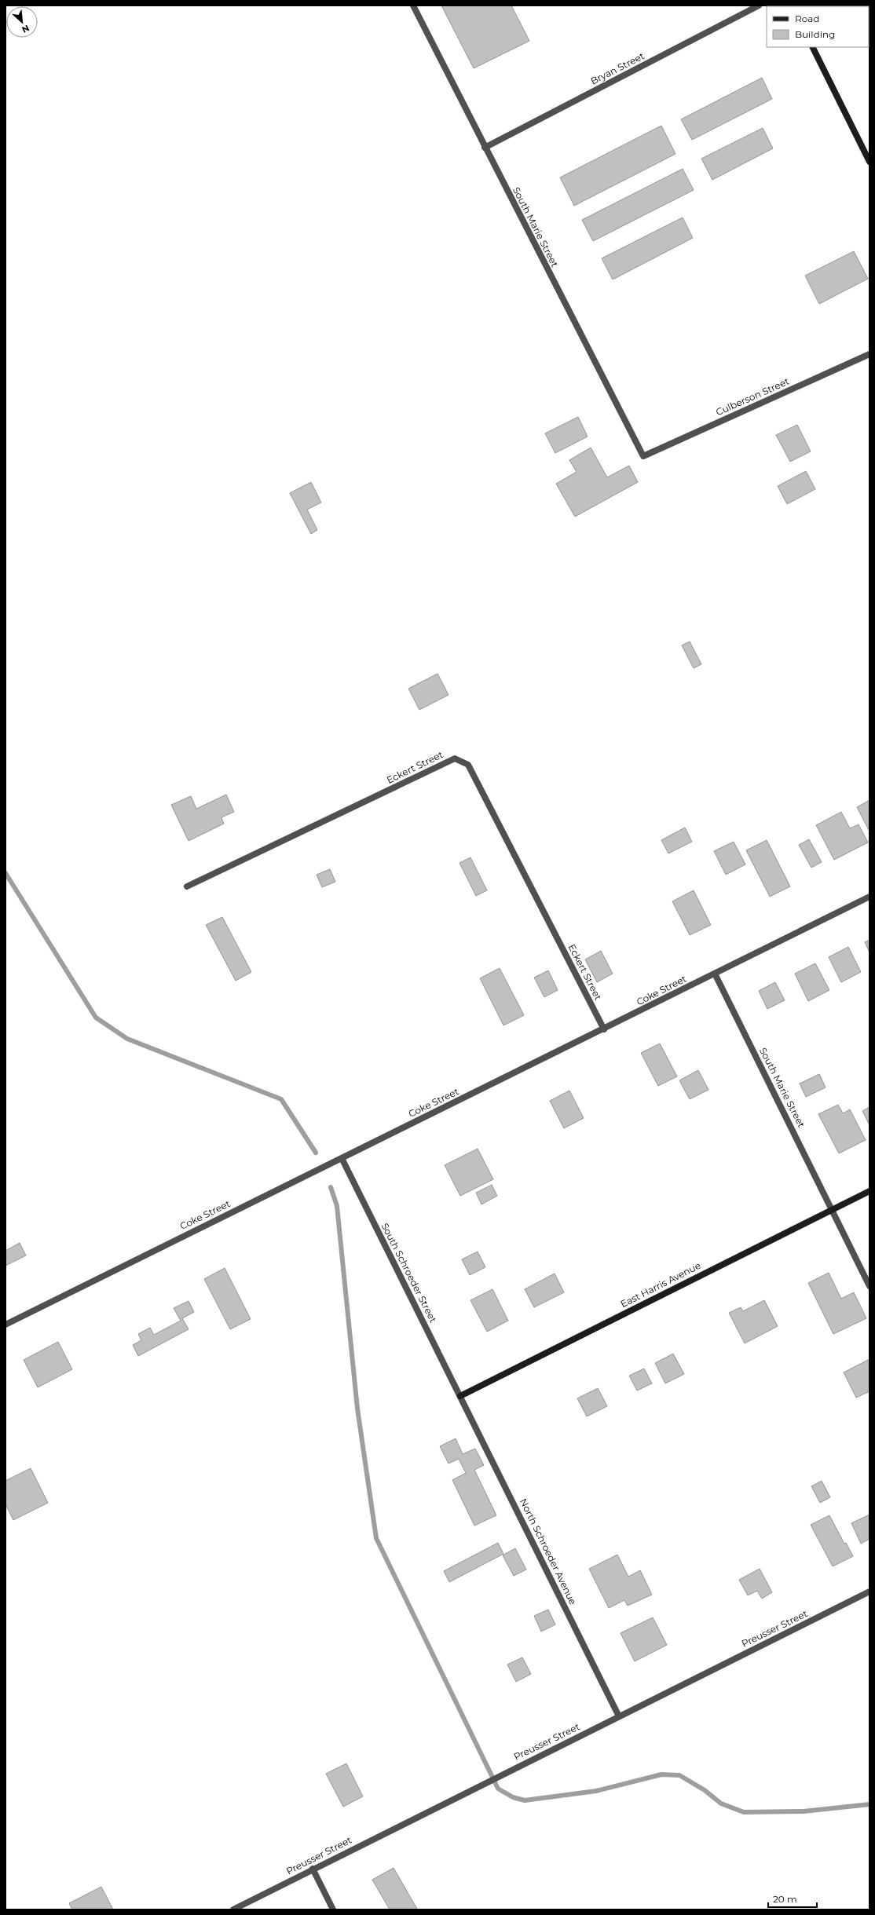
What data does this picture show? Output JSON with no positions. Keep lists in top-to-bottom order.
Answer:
{
  "streets": {
    "street": [
      "Bryan Street",
      "South Marie Street",
      "Culberson Street",
      "Eckert Street",
      "Coke Street",
      "South Schroeder Street",
      "East Harris Avenue",
      "North Schroeder Avenue",
      "Preusser Street"
    ]
  },
  "crossings": [
    ["Bryan Street", "South Marie Street"],
    ["South Marie Street", "Culberson Street"],
    ["South Marie Street", "Coke Street"],
    ["South Marie Street", "East Harris Avenue"],
    ["Eckert Street", "Coke Street"],
    ["Coke Street", "South Schroeder Street"],
    ["South Schroeder Street", "East Harris Avenue"],
    ["South Schroeder Street", "North Schroeder Avenue"],
    ["East Harris Avenue", "North Schroeder Avenue"],
    ["North Schroeder Avenue", "Preusser Street"]
  ],
  "legend": ["Road", "Building"],
  "scale_bar": "20 m",
  "north": "bottom right"
}
